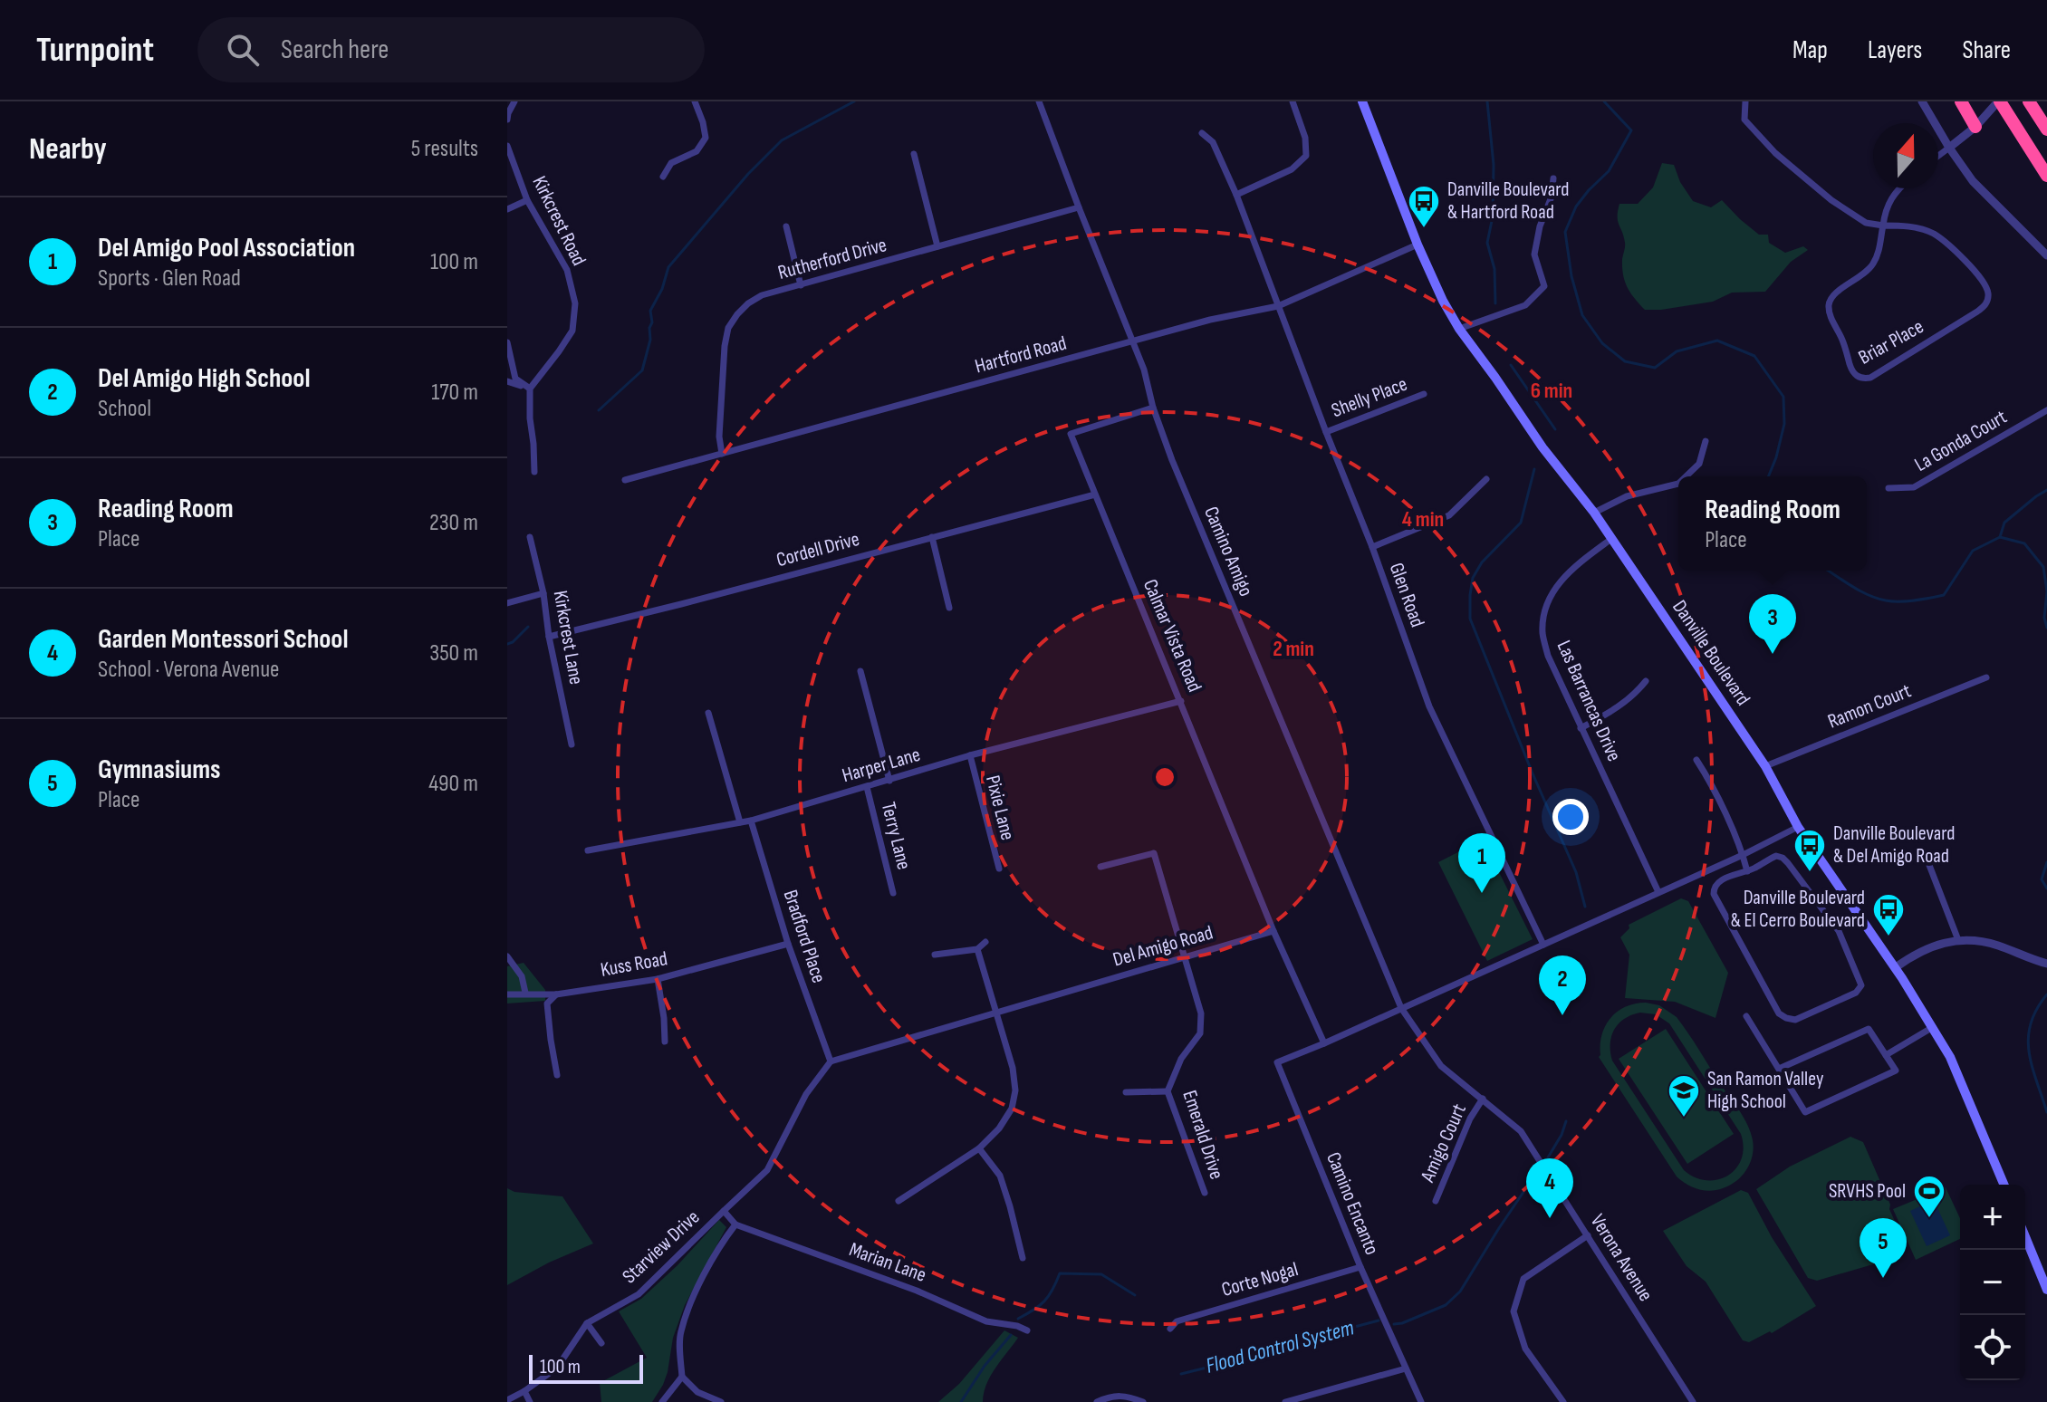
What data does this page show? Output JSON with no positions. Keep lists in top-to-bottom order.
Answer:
{
  "streets": {
    "main road": ["Danville Boulevard"],
    "street": [
      "Kirkcrest Road",
      "Rutherford Drive",
      "Briar Place",
      "Hartford Road",
      "Shelly Place",
      "La Gonda Court",
      "Cordell Drive",
      "Camino Amigo",
      "Glen Road",
      "Calmar Vista Road",
      "Kirkcrest Lane",
      "Las Barrancas Drive",
      "Ramon Court",
      "Harper Lane",
      "Pixie Lane",
      "Terry Lane",
      "Bradford Place",
      "Del Amigo Road",
      "Kuss Road",
      "Emerald Drive",
      "Amigo Court",
      "Camino Encanto",
      "Starview Drive",
      "Verona Avenue",
      "Marian Lane",
      "Corte Nogal"
    ]
  },
  "crossings": [
    ["Rutherford Drive", "Hartford Road"],
    ["Rutherford Drive", "Camino Amigo"],
    ["Hartford Road", "Camino Amigo"],
    ["Hartford Road", "Glen Road"],
    ["Hartford Road", "Danville Boulevard"],
    ["Shelly Place", "Glen Road"],
    ["Cordell Drive", "Calmar Vista Road"],
    ["Cordell Drive", "Kirkcrest Lane"],
    ["Camino Amigo", "Calmar Vista Road"],
    ["Camino Amigo", "Verona Avenue"],
    ["Calmar Vista Road", "Harper Lane"],
    ["Calmar Vista Road", "Del Amigo Road"],
    ["Danville Boulevard", "Las Barrancas Drive"],
    ["Danville Boulevard", "Ramon Court"],
    ["Harper Lane", "Pixie Lane"],
    ["Harper Lane", "Terry Lane"],
    ["Harper Lane", "Bradford Place"],
    ["Bradford Place", "Del Amigo Road"],
    ["Bradford Place", "Kuss Road"],
    ["Del Amigo Road", "Emerald Drive"],
    ["Amigo Court", "Verona Avenue"],
    ["Camino Encanto", "Corte Nogal"]
  ],
  "water": ["Flood Control System"],
  "places": {
    "bus stop": ["Danville Boulevard & Hartford Road", "Danville Boulevard & Del Amigo Road", "Danville Boulevard & El Cerro Boulevard"],
    "school or university": ["San Ramon Valley High School"],
    "sports": ["SRVHS Pool"]
  },
  "scale_bar": "100 m",
  "north": "top",
  "page": {
    "header": "Turnpoint",
    "search": "Search here",
    "nav": ["Map", "Layers", "Share"],
    "heading": ["Nearby", "5 results"],
    "list": [
      {
        "mark": "1",
        "name": "Del Amigo Pool Association",
        "note": "Sports · Glen Road",
        "value": "100 m"
      },
      {
        "mark": "2",
        "name": "Del Amigo High School",
        "note": "School",
        "value": "170 m"
      },
      {
        "mark": "3",
        "name": "Reading Room",
        "note": "Place",
        "value": "230 m"
      },
      {
        "mark": "4",
        "name": "Garden Montessori School",
        "note": "School · Verona Avenue",
        "value": "350 m"
      },
      {
        "mark": "5",
        "name": "Gymnasiums",
        "note": "Place",
        "value": "490 m"
      }
    ],
    "popup": ["Reading Room", "Place"],
    "pins": [
      "3",
      "1",
      "2",
      "4",
      "5"
    ],
    "map_buttons": ["+", "−"],
    "scale": "100 m"
  },
  "rings": ["6 min", "4 min", "2 min"]
}
